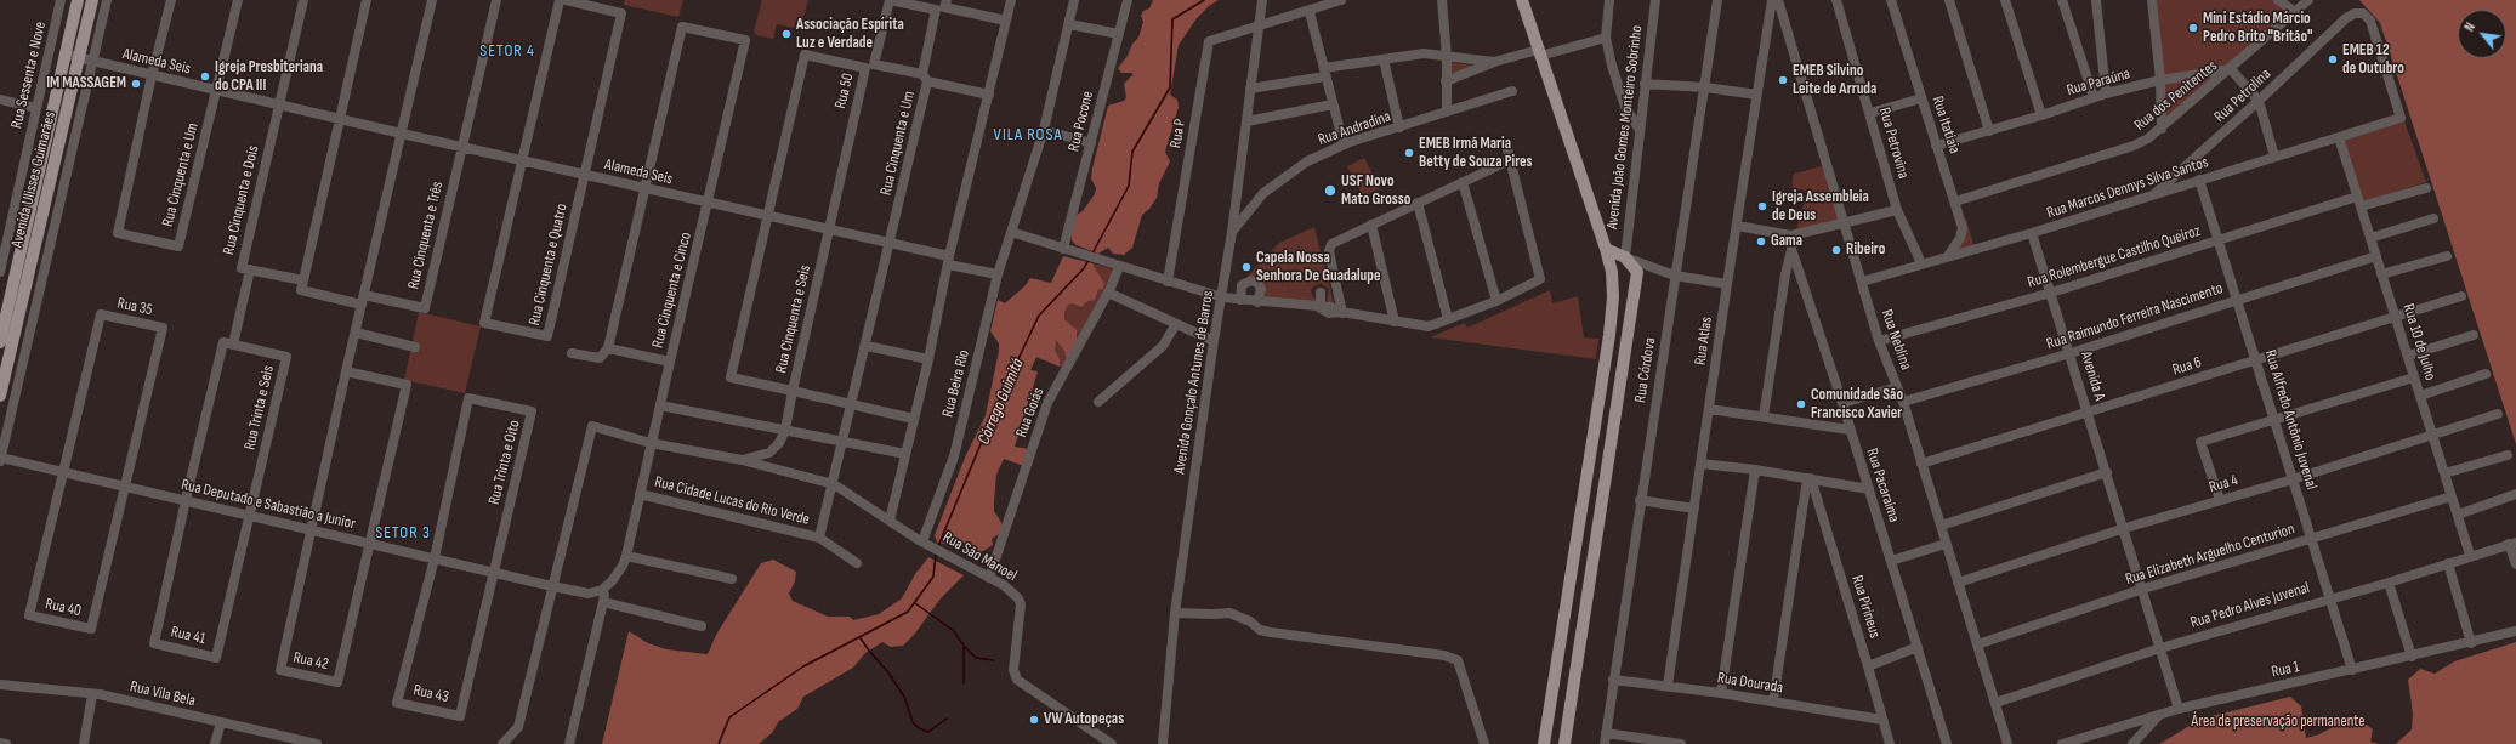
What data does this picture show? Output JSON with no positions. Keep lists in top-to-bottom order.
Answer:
{
  "streets": {
    "main road": ["Avenida Ulisses Guimarães"],
    "street": [
      "Alameda Seis",
      "Rua Sessenta e Nove",
      "Rua Paraúna",
      "Rua 50",
      "Rua dos Penitentes",
      "Rua Petrolina",
      "Rua Pocone",
      "Rua Itatiaia",
      "Avenida João Gomes Monteiro Sobrinho",
      "Rua Andradina",
      "Rua P",
      "Rua Cinquenta e Um",
      "Rua Petrovina",
      "Rua Marcos Dennys Silva Santos",
      "Rua Cinquenta e Dois",
      "Rua Cinquenta e Três",
      "Rua Rolembergue Castilho Queiroz",
      "Rua Cinquenta e Quatro",
      "Rua Cinquenta e Cinco",
      "Rua 35",
      "Rua Raimundo Ferreira Nascimento",
      "Rua Cinquenta e Seis",
      "Rua Neblina",
      "Rua Atlas",
      "Rua 10 de Julho",
      "Rua 6",
      "Rua Córdova",
      "Avenida A",
      "Avenida Gonçalo Antunes de Barros",
      "Rua Beira Rio",
      "Rua Trinta e Seis",
      "Rua Goiás",
      "Rua Alfredo Antônio Juvenal",
      "Rua Trinta e Oito",
      "Rua 4",
      "Rua Pacaraíma",
      "Rua Cidade Lucas do Rio Verde",
      "Rua Deputado e Sabastião a Junior",
      "Rua Elizabeth Arguelho Centurion",
      "Rua São Manoel",
      "Rua Pedro Alves Juvenal",
      "Rua Pirineus",
      "Rua 40",
      "Rua 41",
      "Rua 42",
      "Rua 1",
      "Rua Dourada",
      "Rua Vila Bela",
      "Rua 43"
    ]
  },
  "crossings": [
    ["Alameda Seis", "Rua 50"],
    ["Alameda Seis", "Rua Cinquenta e Um"],
    ["Alameda Seis", "Avenida Ulisses Guimarães"],
    ["Alameda Seis", "Rua Cinquenta e Dois"],
    ["Alameda Seis", "Rua Cinquenta e Três"],
    ["Alameda Seis", "Rua Cinquenta e Quatro"],
    ["Alameda Seis", "Rua Cinquenta e Cinco"],
    ["Alameda Seis", "Rua Cinquenta e Seis"],
    ["Alameda Seis", "Rua Beira Rio"],
    ["Rua Paraúna", "Rua dos Penitentes"],
    ["Rua Paraúna", "Rua Itatiaia"],
    ["Rua 50", "Rua Cinquenta e Seis"],
    ["Rua dos Penitentes", "Rua Itatiaia"],
    ["Rua Petrolina", "Rua Marcos Dennys Silva Santos"],
    ["Rua Itatiaia", "Rua Marcos Dennys Silva Santos"],
    ["Rua Andradina", "Avenida Gonçalo Antunes de Barros"],
    ["Rua P", "Avenida Gonçalo Antunes de Barros"],
    ["Rua Petrovina", "Rua Marcos Dennys Silva Santos"],
    ["Rua Marcos Dennys Silva Santos", "Rua Neblina"],
    ["Rua Marcos Dennys Silva Santos", "Rua 10 de Julho"],
    ["Rua Marcos Dennys Silva Santos", "Avenida A"],
    ["Rua Marcos Dennys Silva Santos", "Rua Alfredo Antônio Juvenal"],
    ["Rua Rolembergue Castilho Queiroz", "Rua Neblina"],
    ["Rua Rolembergue Castilho Queiroz", "Rua 10 de Julho"],
    ["Rua Rolembergue Castilho Queiroz", "Avenida A"],
    ["Rua Rolembergue Castilho Queiroz", "Rua Alfredo Antônio Juvenal"],
    ["Rua 35", "Rua Deputado e Sabastião a Junior"],
    ["Rua 35", "Rua 40"],
    ["Rua Raimundo Ferreira Nascimento", "Rua Neblina"],
    ["Rua Raimundo Ferreira Nascimento", "Rua 10 de Julho"],
    ["Rua Raimundo Ferreira Nascimento", "Avenida A"],
    ["Rua Raimundo Ferreira Nascimento", "Rua Alfredo Antônio Juvenal"],
    ["Rua Neblina", "Rua 6"],
    ["Rua Neblina", "Rua 4"],
    ["Rua Neblina", "Rua Elizabeth Arguelho Centurion"],
    ["Rua Neblina", "Rua Pedro Alves Juvenal"],
    ["Rua Atlas", "Rua Dourada"],
    ["Rua 10 de Julho", "Rua 6"],
    ["Rua 10 de Julho", "Rua 4"],
    ["Rua 10 de Julho", "Rua Elizabeth Arguelho Centurion"],
    ["Rua 10 de Julho", "Rua Pedro Alves Juvenal"],
    ["Rua 6", "Avenida A"],
    ["Rua 6", "Rua Alfredo Antônio Juvenal"],
    ["Rua Córdova", "Rua Dourada"],
    ["Avenida A", "Rua 4"],
    ["Avenida A", "Rua Elizabeth Arguelho Centurion"],
    ["Avenida A", "Rua Pedro Alves Juvenal"],
    ["Avenida A", "Rua 1"],
    ["Rua Beira Rio", "Rua São Manoel"],
    ["Rua Trinta e Seis", "Rua Deputado e Sabastião a Junior"],
    ["Rua Trinta e Seis", "Rua 41"],
    ["Rua Goiás", "Rua São Manoel"],
    ["Rua Alfredo Antônio Juvenal", "Rua 4"],
    ["Rua Alfredo Antônio Juvenal", "Rua Elizabeth Arguelho Centurion"],
    ["Rua Alfredo Antônio Juvenal", "Rua Pedro Alves Juvenal"],
    ["Rua Alfredo Antônio Juvenal", "Rua 1"],
    ["Rua Trinta e Oito", "Rua Deputado e Sabastião a Junior"],
    ["Rua Trinta e Oito", "Rua 43"],
    ["Rua Cidade Lucas do Rio Verde", "Rua São Manoel"],
    ["Rua Deputado e Sabastião a Junior", "Rua São Manoel"],
    ["Rua Deputado e Sabastião a Junior", "Rua 40"],
    ["Rua Deputado e Sabastião a Junior", "Rua 41"],
    ["Rua Deputado e Sabastião a Junior", "Rua 42"],
    ["Rua Deputado e Sabastião a Junior", "Rua 43"],
    ["Rua Pirineus", "Rua Dourada"]
  ],
  "districts": ["SETOR 4", "VILA ROSA", "SETOR 3"],
  "water": ["Córrego Guimitá"],
  "parks": ["Área de preservação permanente"],
  "places": [
    "Mini Estádio Márcio Pedro Brito \"Britão\"",
    "Associação Espírita Luz e Verdade",
    "EMEB 12 de Outubro",
    "Igreja Presbiteriana do CPA III",
    "EMEB Silvino Leite de Arruda",
    "IM MASSAGEM",
    "EMEB Irmã Maria Betty de Souza Pires",
    "USF Novo Mato Grosso",
    "Igreja Assembleia de Deus",
    "Gama",
    "Ribeiro",
    "Capela Nossa Senhora De Guadalupe",
    "Comunidade São Francisco Xavier",
    "VW Autopeças"
  ],
  "north": "top left"
}
